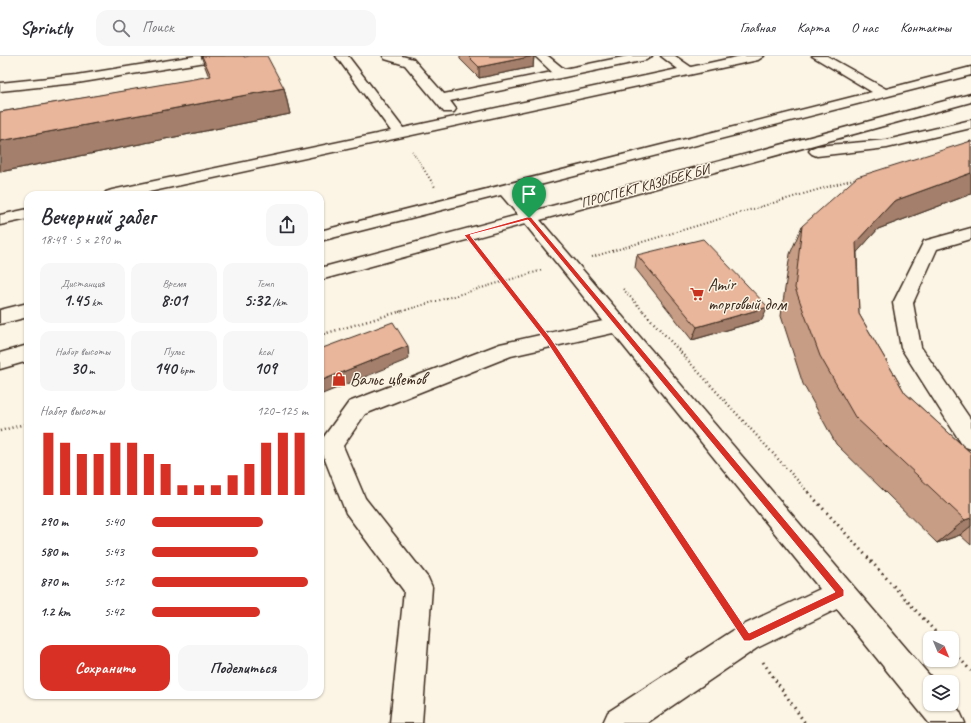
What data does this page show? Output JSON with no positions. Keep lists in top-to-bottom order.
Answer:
{
  "streets": {
    "street": ["ПРОСПЕКТ КАЗЫБЕК БИ"]
  },
  "places": {
    "supermarket": ["Amir торговый дом"],
    "shop": ["Вальс цветов"]
  },
  "north": "bottom right",
  "page": {
    "header": "Sprintly",
    "search": "Поиск",
    "nav": [
      "Главная",
      "Карта",
      "О нас",
      "Контакты"
    ],
    "heading": ["Вечерний забег", "18:49 · 5 × 290 m"],
    "stats": [
      ["Дистанция", "1.45 km"],
      ["Время", "8:01"],
      ["Темп", "5:32 /km"],
      ["Набор высоты", "30 m"],
      ["Пульс", "140 bpm"],
      ["kcal", "109"]
    ],
    "chart": ["Набор высоты", "120–125 m"],
    "list": [
      {
        "name": "290 m",
        "note": "5:40"
      },
      {
        "name": "580 m",
        "note": "5:43"
      },
      {
        "name": "870 m",
        "note": "5:12"
      },
      {
        "name": "1.2 km",
        "note": "5:42"
      }
    ],
    "buttons": ["Сохранить", "Поделиться"]
  }
}
